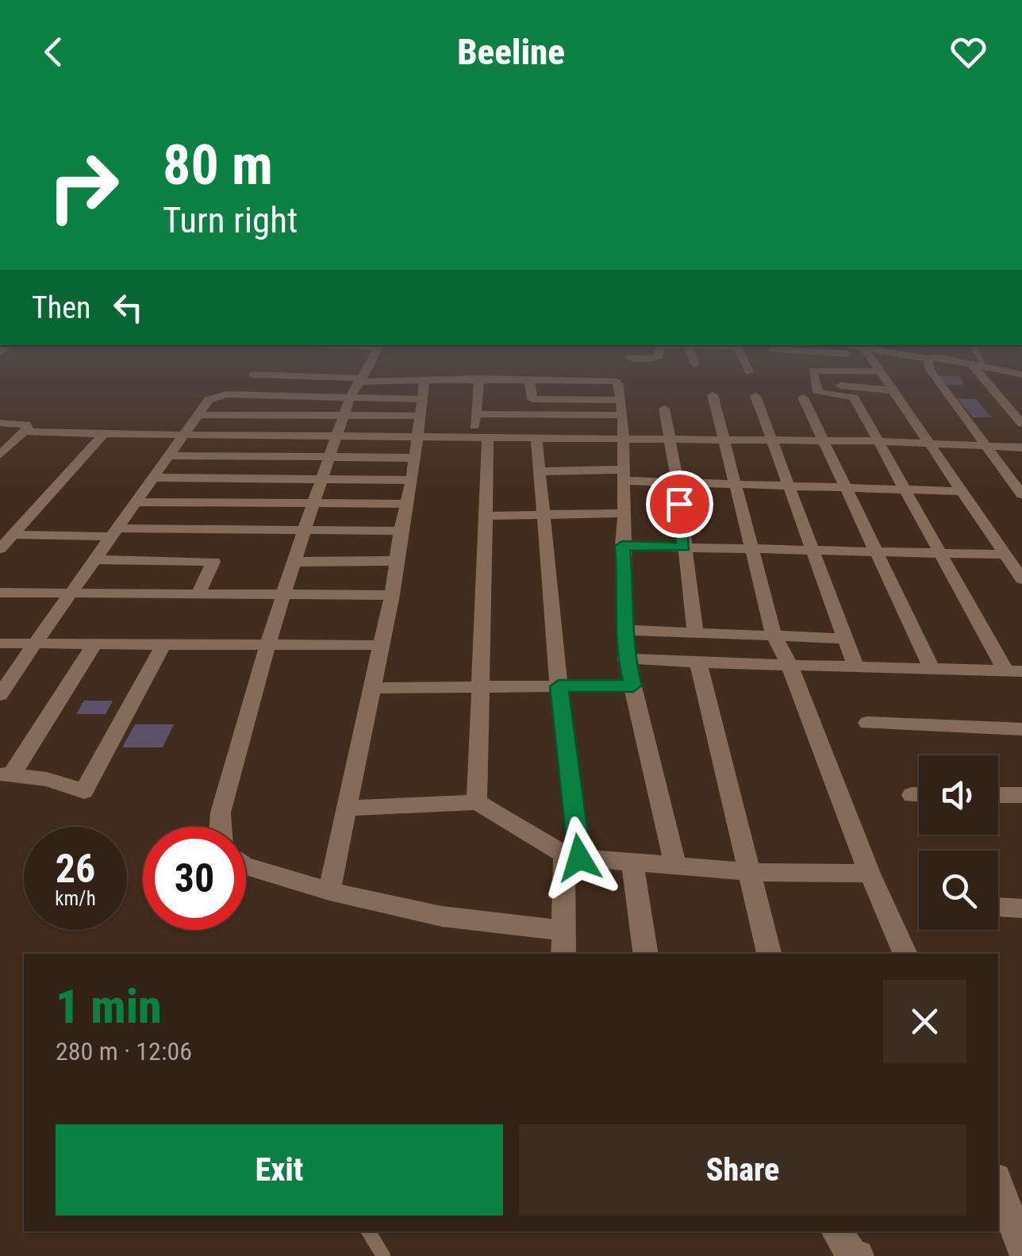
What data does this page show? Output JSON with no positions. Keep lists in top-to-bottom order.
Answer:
{
  "page": {
    "header": "Beeline",
    "turn": ["80 m", "Turn right"],
    "then": "Then",
    "speed": "26 km/h",
    "limit": "30",
    "heading": ["1 min", "280 m · 12:06"],
    "buttons": ["Exit", "Share"]
  }
}
